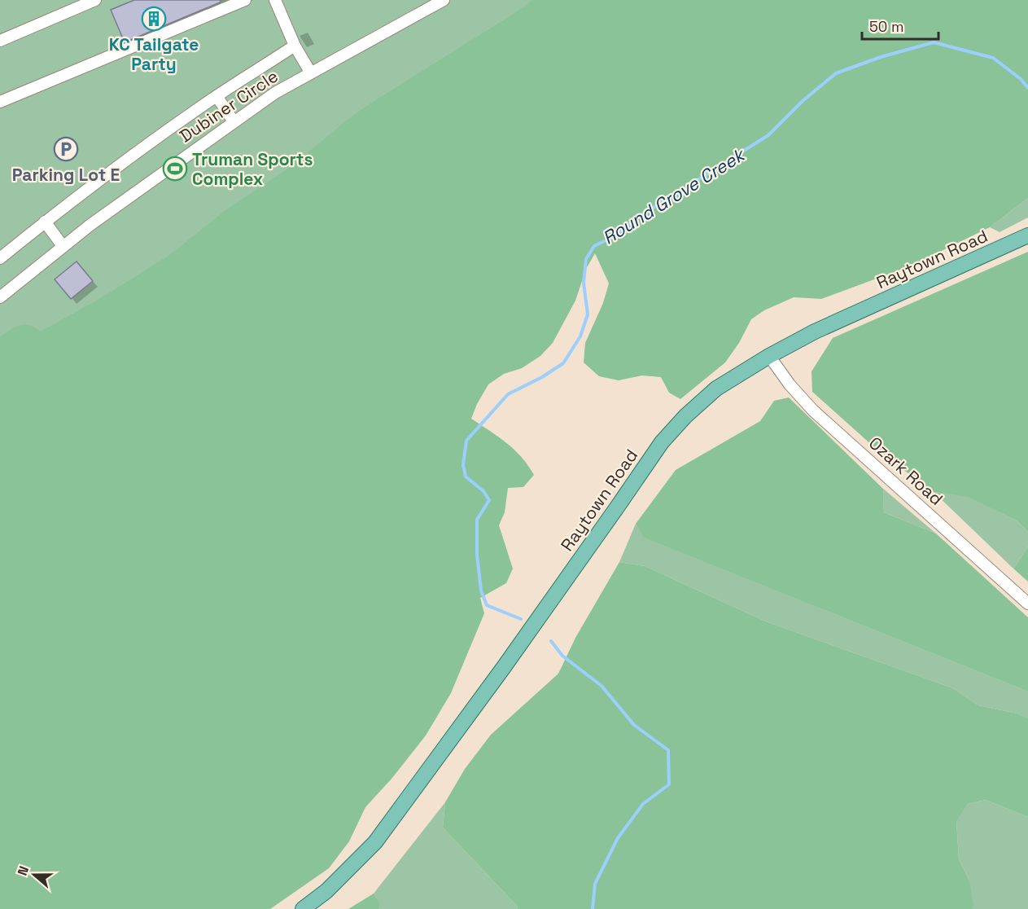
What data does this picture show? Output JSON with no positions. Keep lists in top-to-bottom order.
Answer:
{
  "streets": {
    "main road": ["Raytown Road"],
    "street": ["Dubiner Circle", "Ozark Road"]
  },
  "crossings": [
    ["Raytown Road", "Ozark Road"]
  ],
  "water": ["Round Grove Creek"],
  "places": {
    "building": ["KC Tailgate Party"],
    "parking": ["Parking Lot E"],
    "sports": ["Truman Sports Complex"]
  },
  "scale_bar": "50 m",
  "north": "left"
}
